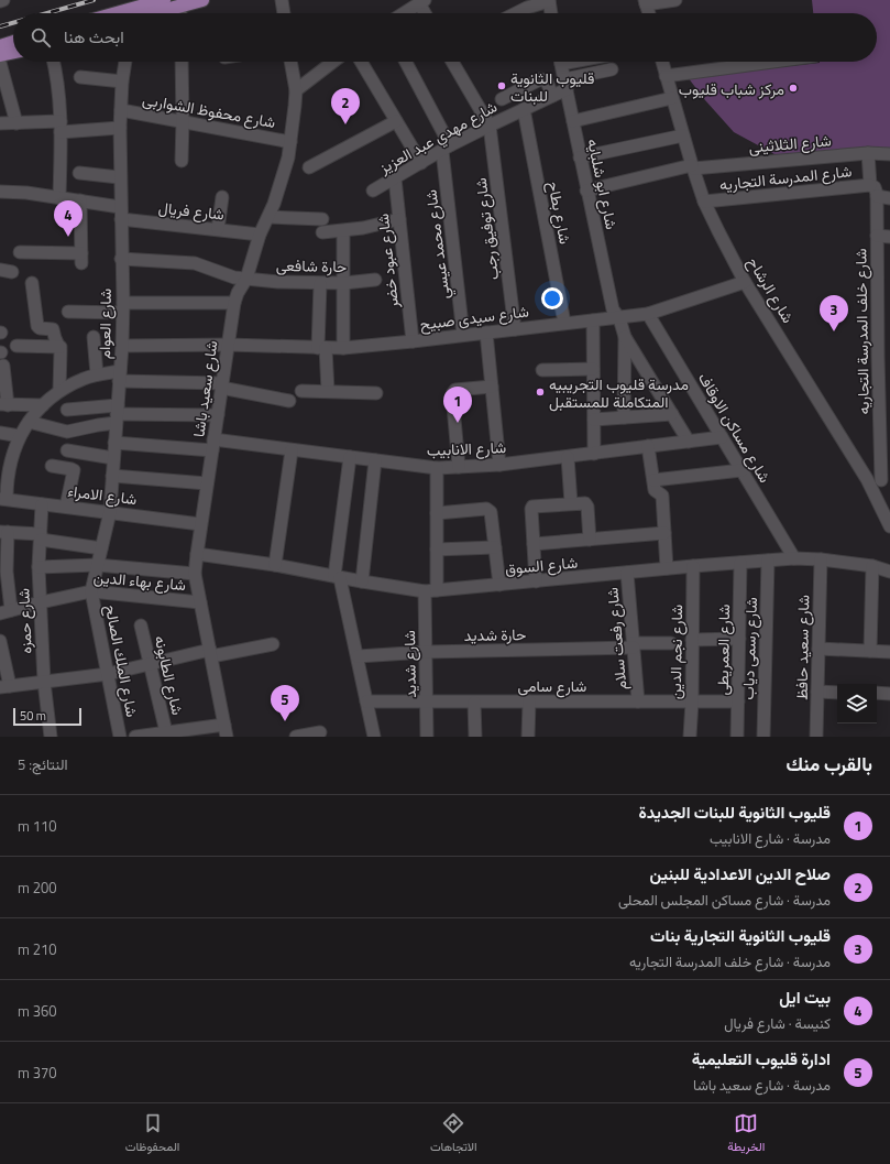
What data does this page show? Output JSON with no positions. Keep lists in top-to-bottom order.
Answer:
{
  "streets": {
    "street": [
      "شارع محفوظ الشواربى",
      "شارع مهدي عبد العزيز",
      "شارع الثلاثينى",
      "شارع المدرسة التجاريه",
      "شارع ابو شلبايه",
      "شارع فريال",
      "شارع بطاح",
      "شارع توفيق رجب",
      "شارع محمد عيسي",
      "شارع عبود خضر",
      "حارة شافعى",
      "شارع الرشاح",
      "شارع سيدى صبيح",
      "شارع العوام",
      "شارع خلف المدرسة التجاريه",
      "شارع سعيد باشا",
      "شارع مساكن الاوقاف",
      "شارع الانابيب",
      "شارع الامراء",
      "شارع السوق",
      "شارع بهاء الدين",
      "شارع حمزه",
      "حارة شديد",
      "شارع رفعت سلام",
      "شارع سعيد حافظ",
      "شارع رسمى دياب",
      "شارع العمريطى",
      "شارع نجم الدين",
      "شارع الملك الصالح",
      "شارع شديد",
      "شارع الطابونه",
      "شارع سامى"
    ]
  },
  "crossings": [
    ["شارع محفوظ الشواربى", "شارع العوام"],
    ["شارع محفوظ الشواربى", "شارع سعيد باشا"],
    ["شارع مهدي عبد العزيز", "شارع ابو شلبايه"],
    ["شارع مهدي عبد العزيز", "شارع بطاح"],
    ["شارع مهدي عبد العزيز", "شارع توفيق رجب"],
    ["شارع مهدي عبد العزيز", "شارع محمد عيسي"],
    ["شارع مهدي عبد العزيز", "شارع عبود خضر"],
    ["شارع الثلاثينى", "شارع ابو شلبايه"],
    ["شارع الثلاثينى", "شارع الرشاح"],
    ["شارع المدرسة التجاريه", "شارع الرشاح"],
    ["شارع ابو شلبايه", "شارع سيدى صبيح"],
    ["شارع فريال", "شارع العوام"],
    ["شارع فريال", "شارع سعيد باشا"],
    ["شارع بطاح", "شارع سيدى صبيح"],
    ["شارع توفيق رجب", "شارع سيدى صبيح"],
    ["شارع محمد عيسي", "شارع سيدى صبيح"],
    ["شارع عبود خضر", "شارع سيدى صبيح"],
    ["حارة شافعى", "شارع العوام"],
    ["حارة شافعى", "شارع سعيد باشا"],
    ["شارع الرشاح", "شارع سيدى صبيح"],
    ["شارع سيدى صبيح", "شارع العوام"],
    ["شارع سيدى صبيح", "شارع سعيد باشا"],
    ["شارع سيدى صبيح", "شارع مساكن الاوقاف"],
    ["شارع العوام", "شارع الانابيب"],
    ["شارع العوام", "شارع الامراء"],
    ["شارع العوام", "شارع بهاء الدين"],
    ["شارع العوام", "شارع الملك الصالح"],
    ["شارع سعيد باشا", "شارع الانابيب"],
    ["شارع سعيد باشا", "شارع الامراء"],
    ["شارع سعيد باشا", "شارع السوق"],
    ["شارع سعيد باشا", "شارع بهاء الدين"],
    ["شارع مساكن الاوقاف", "شارع الانابيب"],
    ["شارع مساكن الاوقاف", "شارع السوق"],
    ["شارع الانابيب", "شارع شديد"],
    ["شارع الامراء", "شارع حمزه"],
    ["شارع السوق", "شارع رفعت سلام"],
    ["شارع السوق", "شارع سعيد حافظ"],
    ["شارع السوق", "شارع رسمى دياب"],
    ["شارع السوق", "شارع العمريطى"],
    ["شارع السوق", "شارع نجم الدين"],
    ["شارع السوق", "شارع شديد"],
    ["شارع بهاء الدين", "شارع حمزه"],
    ["شارع بهاء الدين", "شارع الملك الصالح"],
    ["حارة شديد", "شارع رفعت سلام"],
    ["حارة شديد", "شارع شديد"],
    ["شارع رفعت سلام", "شارع سامى"],
    ["شارع العمريطى", "شارع سامى"],
    ["شارع نجم الدين", "شارع سامى"],
    ["شارع شديد", "شارع سامى"]
  ],
  "places": ["قليوب الثانوية للبنات", "مركز شباب قليوب", "مدرسة قليوب التجريبيه المتكاملة للمستقبل"],
  "scale_bar": "50 m",
  "page": {
    "search": "ابحث هنا",
    "pins": [
      "2",
      "4",
      "3",
      "1",
      "5"
    ],
    "scale": "50 m",
    "heading": ["بالقرب منك", "النتائج: 5"],
    "list": [
      {
        "mark": "1",
        "name": "قليوب الثانوية للبنات الجديدة",
        "note": "مدرسة · شارع الانابيب",
        "value": "110 m"
      },
      {
        "mark": "2",
        "name": "صلاح الدين الاعدادية للبنين",
        "note": "مدرسة · شارع مساكن المجلس المحلى",
        "value": "200 m"
      },
      {
        "mark": "3",
        "name": "قليوب الثانوية التجارية بنات",
        "note": "مدرسة · شارع خلف المدرسة التجاريه",
        "value": "210 m"
      },
      {
        "mark": "4",
        "name": "بيت ايل",
        "note": "كنيسة · شارع فريال",
        "value": "360 m"
      },
      {
        "mark": "5",
        "name": "ادارة قليوب التعليمية",
        "note": "مدرسة · شارع سعيد باشا",
        "value": "370 m"
      }
    ],
    "nav": ["الخريطة", "الاتجاهات", "المحفوظات"]
  }
}
